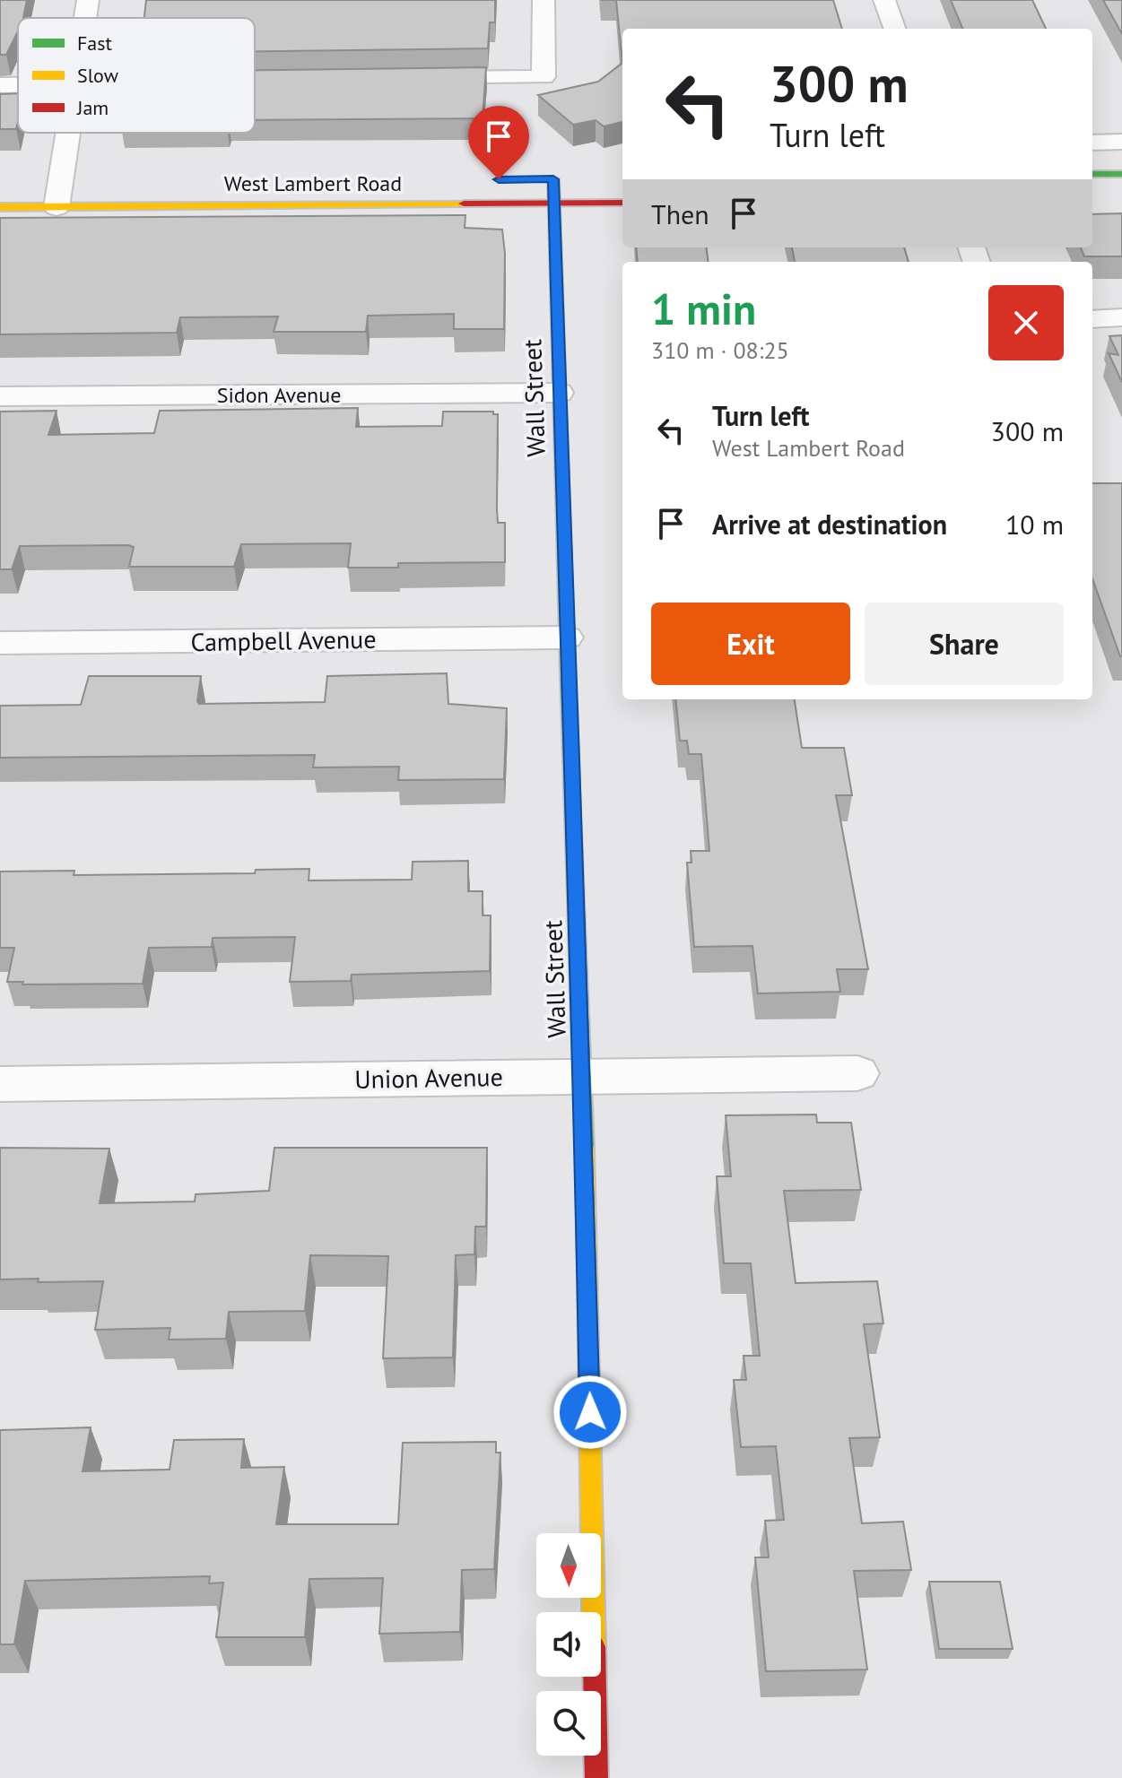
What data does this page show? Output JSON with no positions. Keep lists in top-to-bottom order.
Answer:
{
  "streets": {
    "street": [
      "West Lambert Road",
      "Sidon Avenue",
      "Wall Street",
      "Campbell Avenue",
      "Union Avenue"
    ]
  },
  "crossings": [
    ["West Lambert Road", "Wall Street"],
    ["Sidon Avenue", "Wall Street"],
    ["Wall Street", "Campbell Avenue"],
    ["Wall Street", "Union Avenue"]
  ],
  "legend": ["Fast", "Slow", "Jam"],
  "north": "bottom",
  "page": {
    "turn": ["300 m", "Turn left"],
    "then": "Then",
    "heading": ["1 min", "310 m · 08:25"],
    "list": [
      {
        "name": "Turn left",
        "note": "West Lambert Road",
        "value": "300 m"
      },
      {
        "name": "Arrive at destination",
        "value": "10 m"
      }
    ],
    "buttons": ["Exit", "Share"]
  }
}
